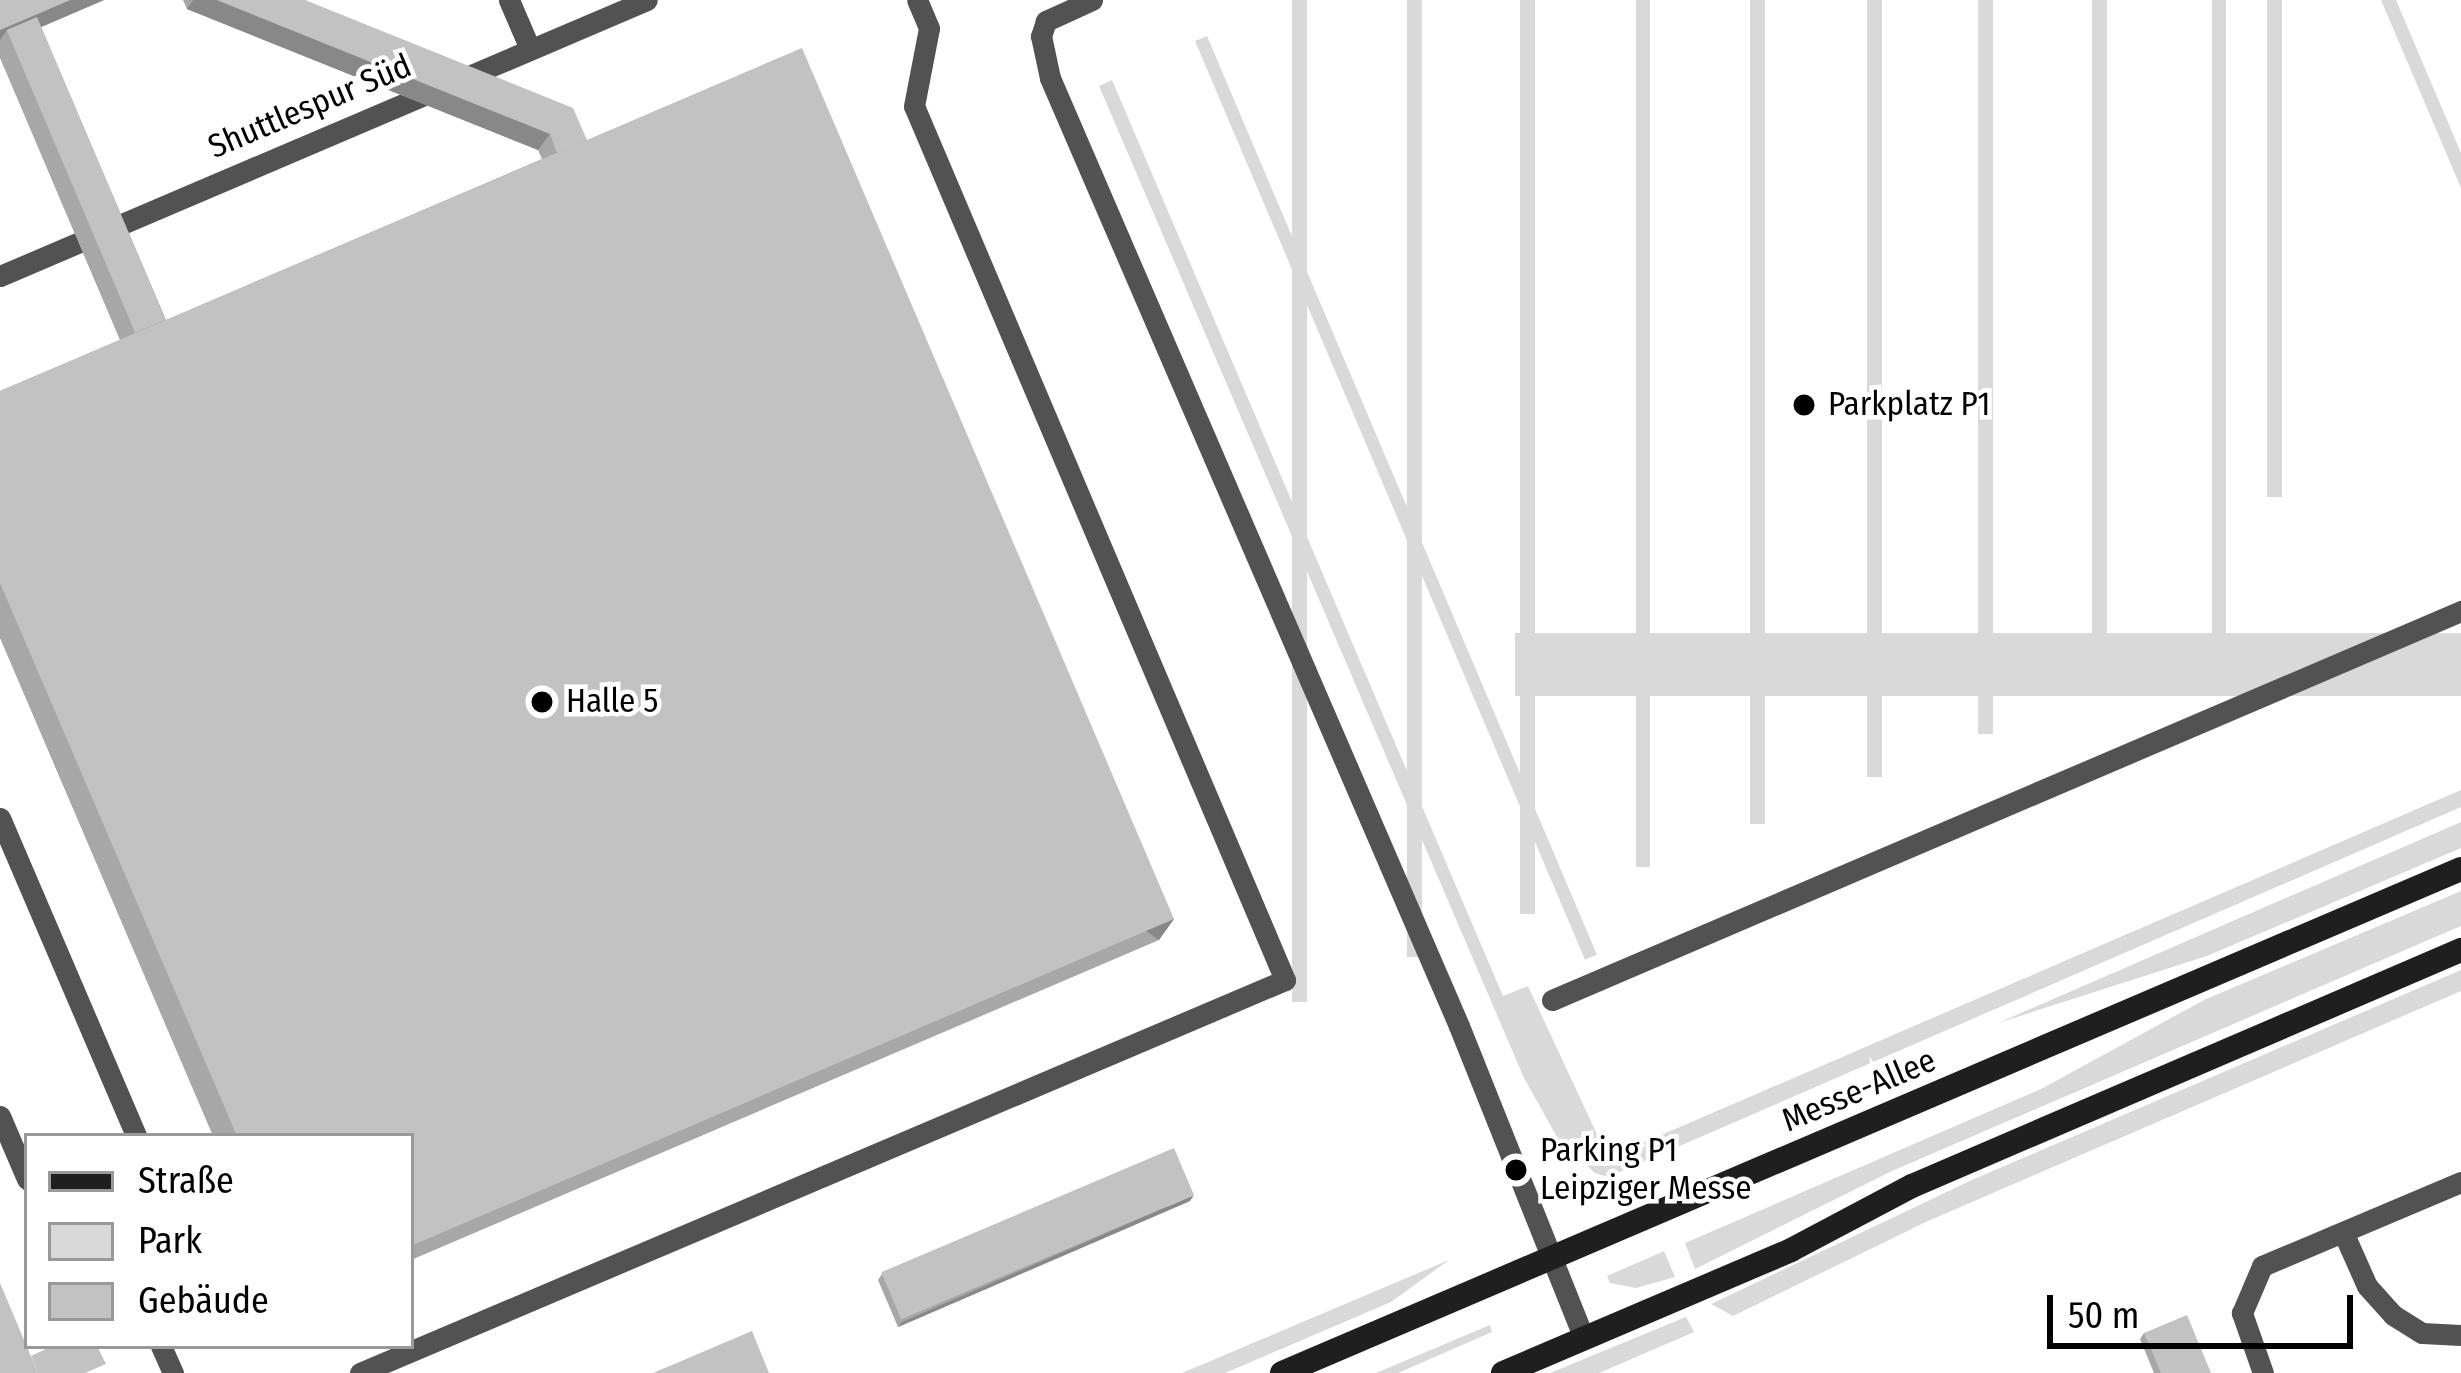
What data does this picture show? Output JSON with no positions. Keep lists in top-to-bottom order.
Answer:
{
  "streets": {
    "main road": ["Messe-Allee"],
    "lane": ["Shuttlespur Süd"]
  },
  "places": ["Parkplatz P1", "Halle 5", "Parking P1 Leipziger Messe"],
  "legend": ["Straße", "Park", "Gebäude"],
  "scale_bar": "50 m"
}
